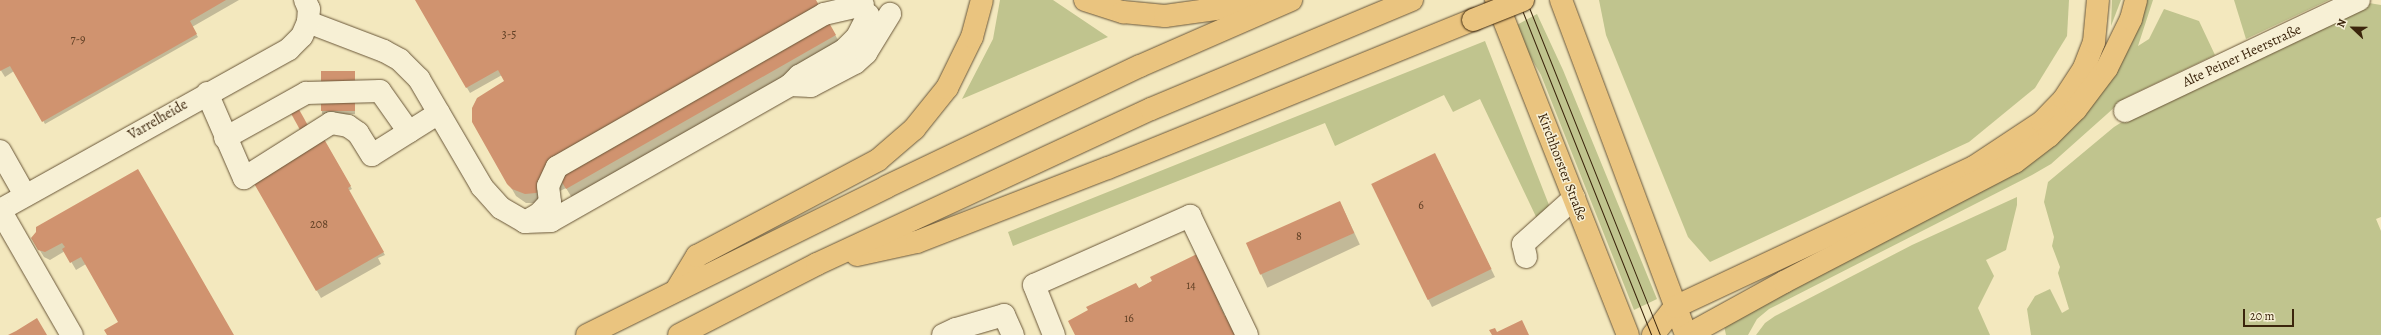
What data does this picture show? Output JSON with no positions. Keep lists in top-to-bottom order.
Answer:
{
  "streets": {
    "main road": ["Kirchhorster Straße"],
    "street": ["Alte Peiner Heerstraße", "Varrelheide"]
  },
  "house_numbers": [
    "3-5",
    "7-9",
    "6",
    "208",
    "8",
    "14",
    "16"
  ],
  "scale_bar": "20 m",
  "north": "left"
}
